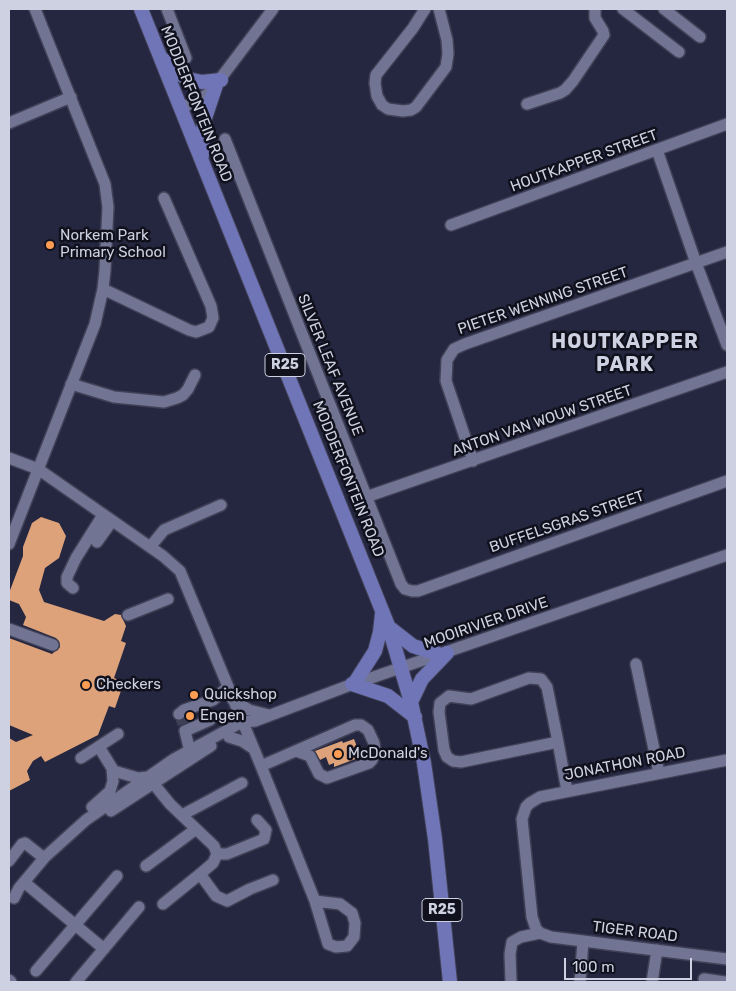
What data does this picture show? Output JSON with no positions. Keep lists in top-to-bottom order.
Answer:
{
  "streets": {
    "main road": ["MODDERFONTEIN ROAD", "R25"],
    "street": [
      "HOUTKAPPER STREET",
      "PIETER WENNING STREET",
      "SILVER LEAF AVENUE",
      "ANTON VAN WOUW STREET",
      "BUFFELSGRAS STREET",
      "MOOIRIVIER DRIVE",
      "JONATHON ROAD",
      "TIGER ROAD"
    ]
  },
  "crossings": [
    ["MODDERFONTEIN ROAD", "MOOIRIVIER DRIVE"],
    ["PIETER WENNING STREET", "ANTON VAN WOUW STREET"],
    ["SILVER LEAF AVENUE", "ANTON VAN WOUW STREET"],
    ["SILVER LEAF AVENUE", "BUFFELSGRAS STREET"],
    ["JONATHON ROAD", "TIGER ROAD"]
  ],
  "districts": ["HOUTKAPPER PARK"],
  "places": [
    "Norkem Park Primary School",
    "Checkers",
    "Quickshop",
    "Engen",
    "McDonald's"
  ],
  "scale_bar": "100 m"
}
